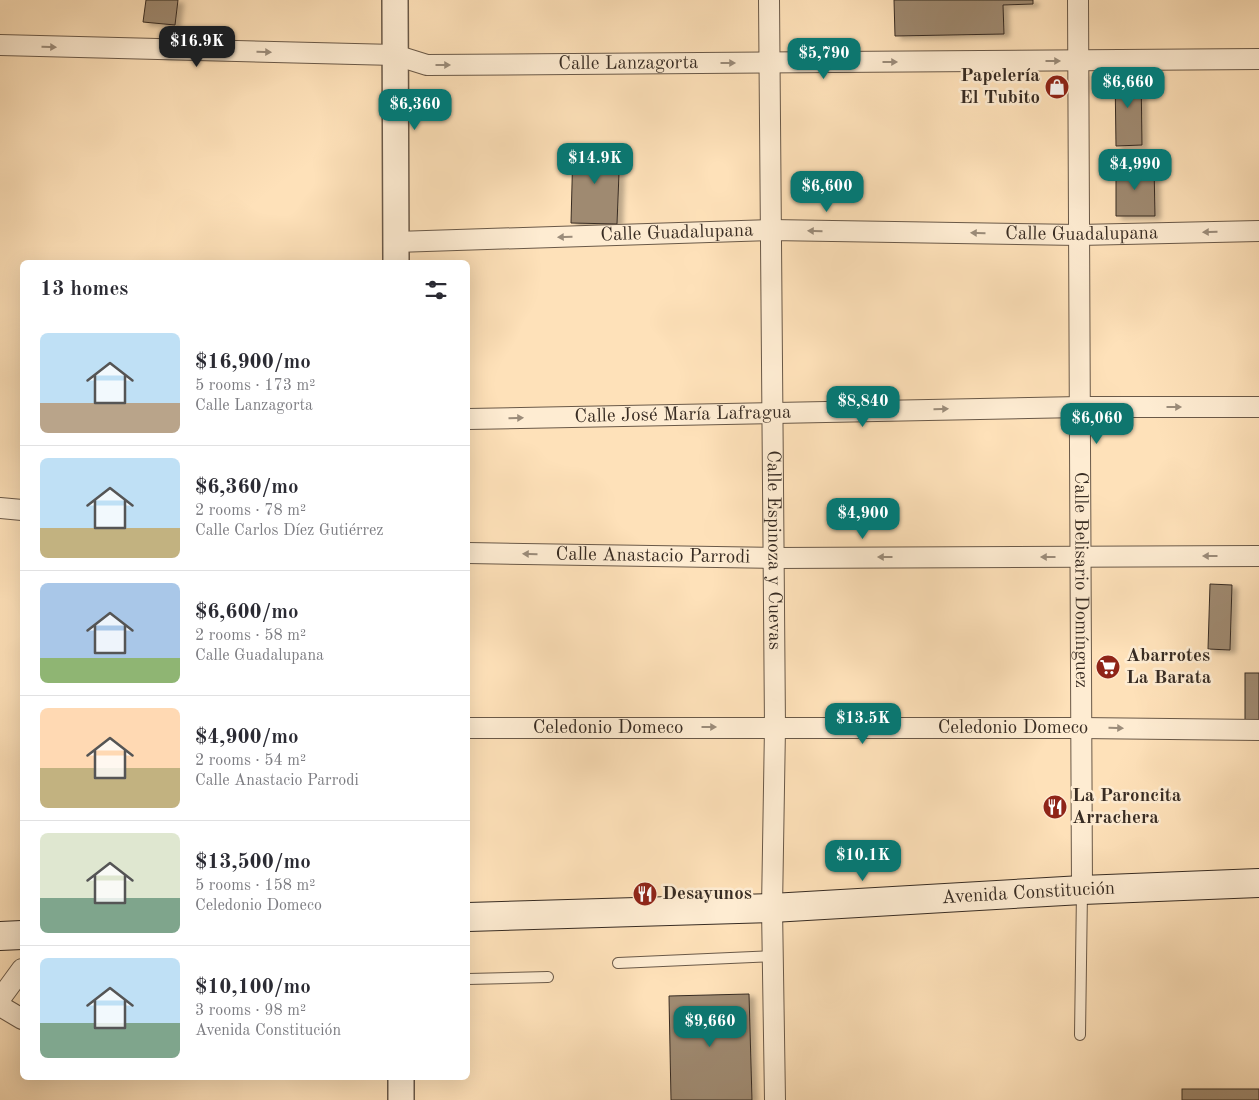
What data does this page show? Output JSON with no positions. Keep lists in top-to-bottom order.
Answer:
{
  "streets": {
    "main road": ["Avenida Constitución"],
    "street": [
      "Calle Lanzagorta",
      "Calle Guadalupana",
      "Calle José María Lafragua",
      "Calle Espinoza y Cuevas",
      "Calle Anastacio Parrodi",
      "Calle Belisario Domínguez",
      "Celedonio Domeco"
    ]
  },
  "crossings": [
    ["Calle Lanzagorta", "Calle Espinoza y Cuevas"],
    ["Calle Lanzagorta", "Calle Belisario Domínguez"],
    ["Calle Guadalupana", "Calle Espinoza y Cuevas"],
    ["Calle Guadalupana", "Calle Belisario Domínguez"],
    ["Calle José María Lafragua", "Calle Espinoza y Cuevas"],
    ["Calle José María Lafragua", "Calle Belisario Domínguez"],
    ["Calle Espinoza y Cuevas", "Calle Anastacio Parrodi"],
    ["Calle Espinoza y Cuevas", "Celedonio Domeco"],
    ["Calle Espinoza y Cuevas", "Avenida Constitución"],
    ["Calle Anastacio Parrodi", "Calle Belisario Domínguez"],
    ["Calle Belisario Domínguez", "Celedonio Domeco"],
    ["Calle Belisario Domínguez", "Avenida Constitución"]
  ],
  "one_way": [
    "Calle Lanzagorta",
    "Calle Guadalupana",
    "Calle José María Lafragua",
    "Calle Anastacio Parrodi",
    "Celedonio Domeco"
  ],
  "places": {
    "shop": ["Papelería El Tubito"],
    "supermarket": ["Abarrotes La Barata"],
    "restaurant": ["La Paroncita Arrachera", "Desayunos"]
  },
  "page": {
    "price": [
      "$16.9K",
      "$5,790",
      "$6,660",
      "$6,360",
      "$14.9K",
      "$4,990",
      "$6,600",
      "$8,840",
      "$6,060",
      "$4,900",
      "$13.5K",
      "$10.1K",
      "$9,660"
    ],
    "heading": "13 homes",
    "list": [
      {
        "name": "$16,900/mo",
        "note": "5 rooms · 173 m² · Calle Lanzagorta"
      },
      {
        "name": "$6,360/mo",
        "note": "2 rooms · 78 m² · Calle Carlos Díez Gutiérrez"
      },
      {
        "name": "$6,600/mo",
        "note": "2 rooms · 58 m² · Calle Guadalupana"
      },
      {
        "name": "$4,900/mo",
        "note": "2 rooms · 54 m² · Calle Anastacio Parrodi"
      },
      {
        "name": "$13,500/mo",
        "note": "5 rooms · 158 m² · Celedonio Domeco"
      },
      {
        "name": "$10,100/mo",
        "note": "3 rooms · 98 m² · Avenida Constitución"
      }
    ]
  }
}
